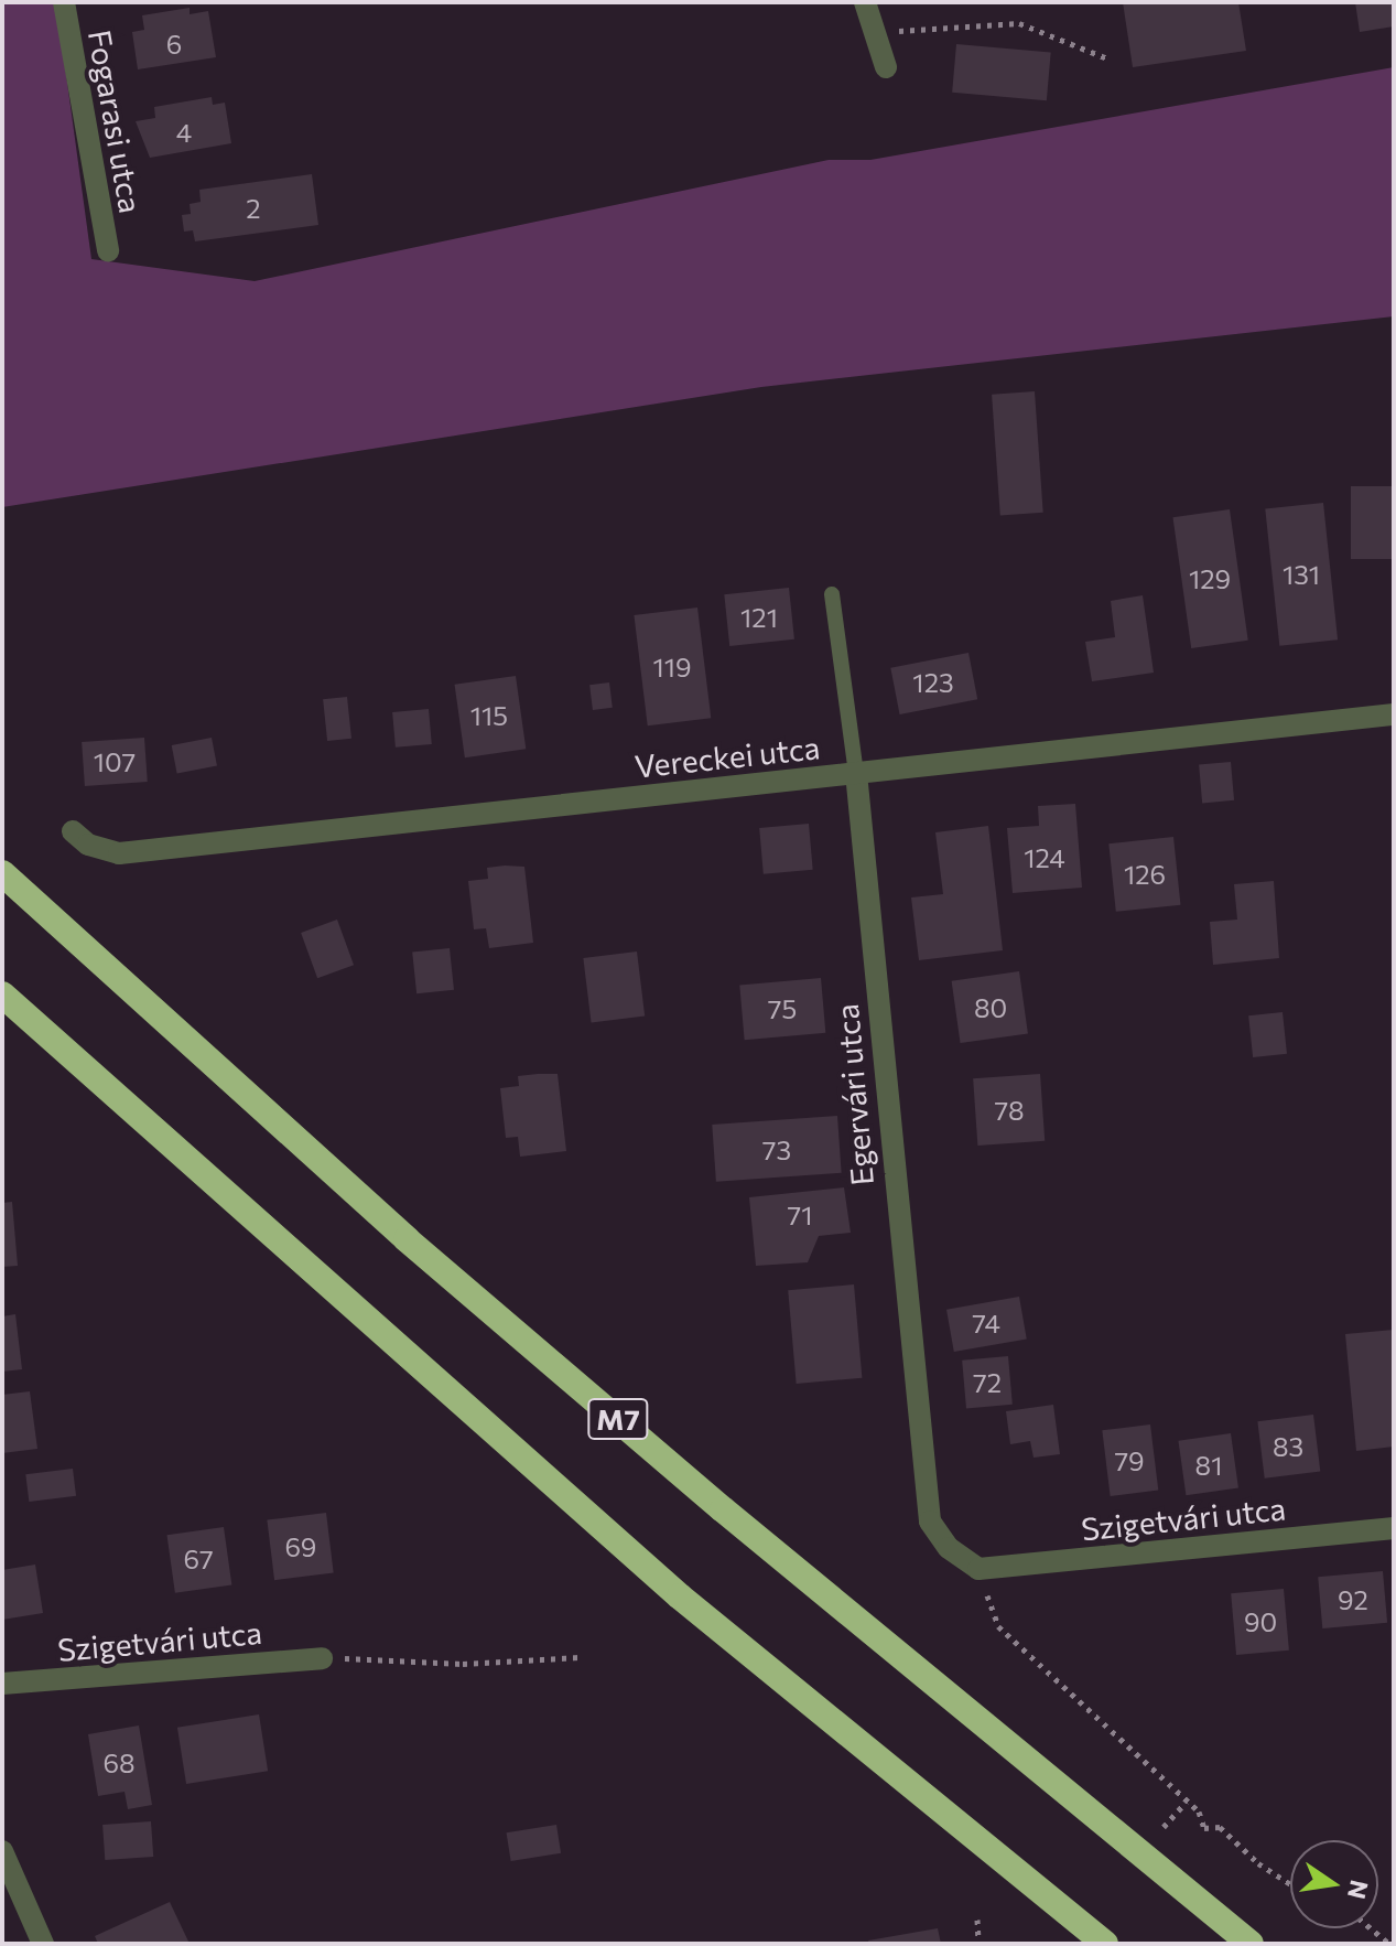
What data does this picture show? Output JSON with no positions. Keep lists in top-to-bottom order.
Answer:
{
  "streets": {
    "highway": ["M7"],
    "street": [
      "Fogarasi utca",
      "Vereckei utca",
      "Egervári utca",
      "Szigetvári utca"
    ]
  },
  "crossings": [
    ["Vereckei utca", "Egervári utca"],
    ["Egervári utca", "Szigetvári utca"]
  ],
  "house_numbers": [
    "6",
    "4",
    "2",
    "131",
    "129",
    "121",
    "119",
    "123",
    "115",
    "107",
    "124",
    "126",
    "80",
    "75",
    "78",
    "73",
    "71",
    "74",
    "72",
    "83",
    "79",
    "81",
    "69",
    "67",
    "92",
    "90",
    "68"
  ],
  "north": "right"
}
